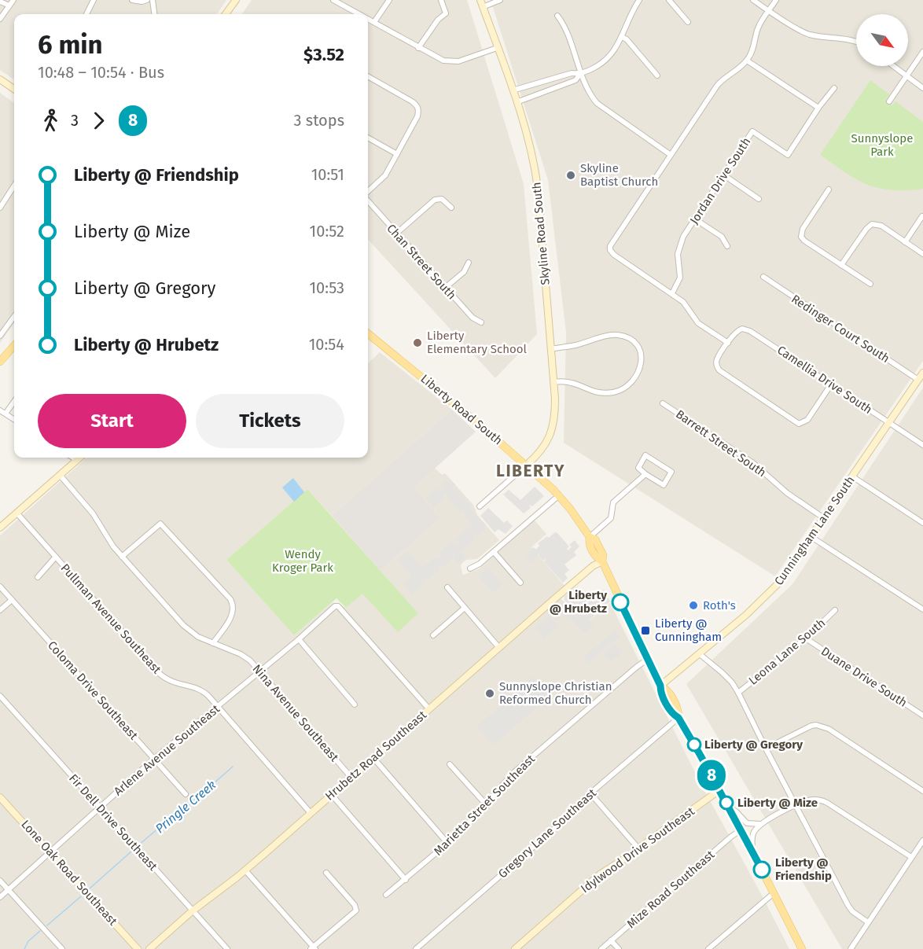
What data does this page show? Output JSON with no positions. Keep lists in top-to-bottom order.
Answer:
{
  "streets": {
    "main road": ["Liberty Road South"],
    "street": [
      "Jordan Drive South",
      "Skyline Road South",
      "Chan Street South",
      "Redinger Court South",
      "Camellia Drive South",
      "Barrett Street South",
      "Cunningham Lane South",
      "Pullman Avenue Southeast",
      "Leona Lane South",
      "Duane Drive South",
      "Coloma Drive Southeast",
      "Nina Avenue Southeast",
      "Arlene Avenue Southeast",
      "Hrubetz Road Southeast",
      "Marietta Street Southeast",
      "Fir Dell Drive Southeast",
      "Gregory Lane Southeast",
      "Idylwood Drive Southeast",
      "Lone Oak Road Southeast",
      "Mize Road Southeast"
    ]
  },
  "crossings": [
    ["Skyline Road South", "Liberty Road South"],
    ["Redinger Court South", "Cunningham Lane South"],
    ["Camellia Drive South", "Cunningham Lane South"],
    ["Liberty Road South", "Cunningham Lane South"],
    ["Liberty Road South", "Hrubetz Road Southeast"],
    ["Liberty Road South", "Marietta Street Southeast"],
    ["Liberty Road South", "Gregory Lane Southeast"],
    ["Liberty Road South", "Idylwood Drive Southeast"],
    ["Liberty Road South", "Mize Road Southeast"],
    ["Barrett Street South", "Cunningham Lane South"],
    ["Pullman Avenue Southeast", "Arlene Avenue Southeast"],
    ["Pullman Avenue Southeast", "Hrubetz Road Southeast"],
    ["Leona Lane South", "Duane Drive South"],
    ["Coloma Drive Southeast", "Arlene Avenue Southeast"],
    ["Nina Avenue Southeast", "Arlene Avenue Southeast"],
    ["Nina Avenue Southeast", "Hrubetz Road Southeast"],
    ["Arlene Avenue Southeast", "Hrubetz Road Southeast"],
    ["Arlene Avenue Southeast", "Fir Dell Drive Southeast"],
    ["Arlene Avenue Southeast", "Lone Oak Road Southeast"],
    ["Hrubetz Road Southeast", "Fir Dell Drive Southeast"]
  ],
  "districts": ["LIBERTY"],
  "water": ["Pringle Creek"],
  "parks": ["Sunnyslope Park", "Wendy Kroger Park"],
  "places": {
    "other": [
      "Skyline Baptist Church",
      "Liberty Elementary School",
      "Liberty @ Hrubetz",
      "Roth's",
      "Sunnyslope Christian Reformed Church",
      "Liberty @ Gregory",
      "Liberty @ Mize",
      "Liberty @ Friendship"
    ],
    "transit": ["Liberty @ Cunningham"]
  },
  "lines": ["bus line 8"],
  "north": "bottom right",
  "page": {
    "on_map": "8",
    "heading": ["6 min", "10:48 – 10:54 · Bus", "$3.52"],
    "legs": ["3", "8", "3 stops"],
    "list": [
      {
        "name": "Liberty @ Friendship",
        "value": "10:51"
      },
      {
        "name": "Liberty @ Mize",
        "value": "10:52"
      },
      {
        "name": "Liberty @ Gregory",
        "value": "10:53"
      },
      {
        "name": "Liberty @ Hrubetz",
        "value": "10:54"
      }
    ],
    "buttons": ["Start", "Tickets"]
  }
}
